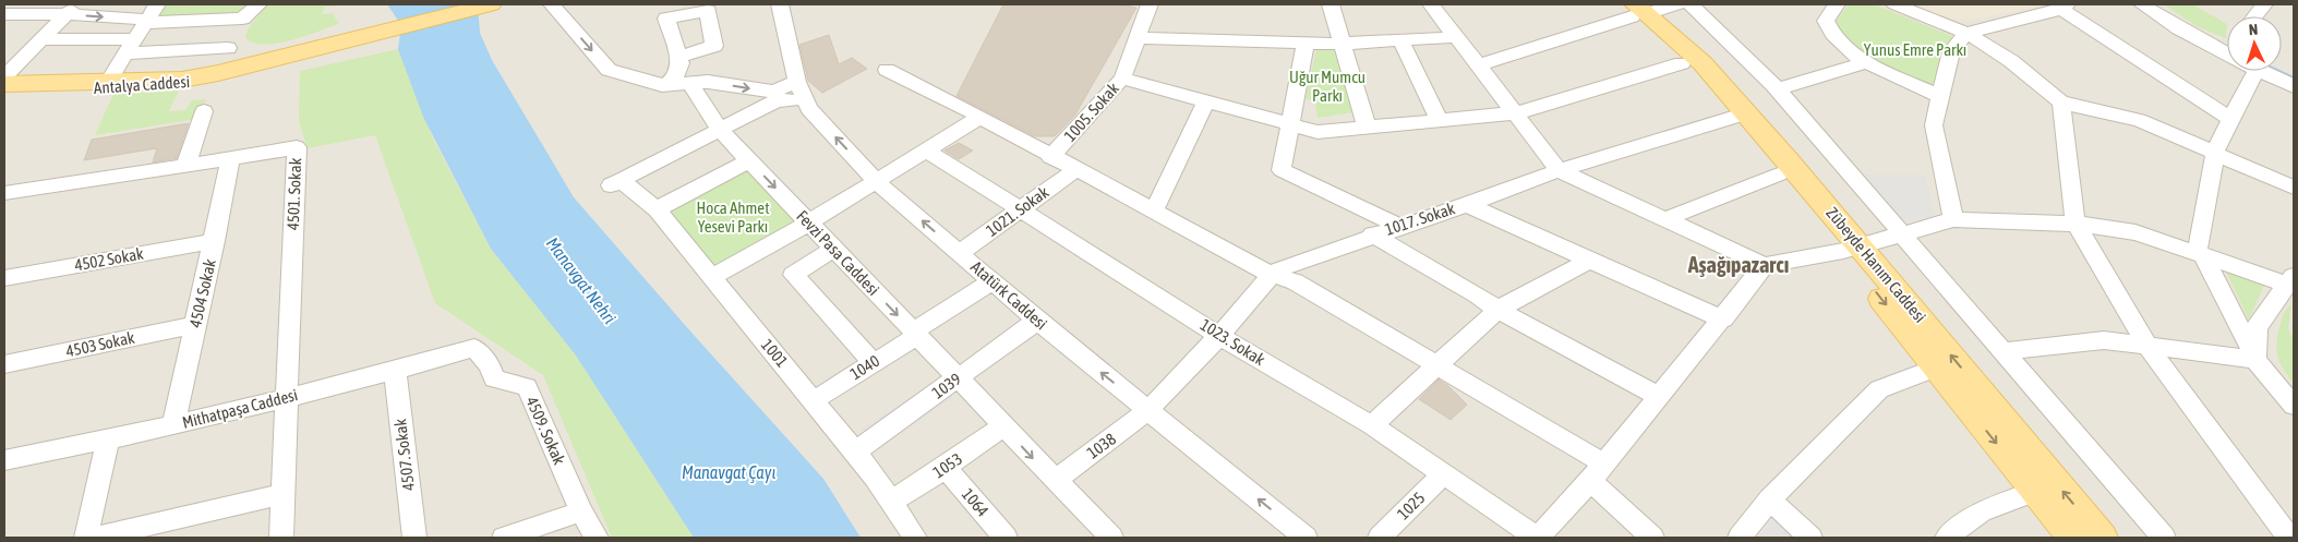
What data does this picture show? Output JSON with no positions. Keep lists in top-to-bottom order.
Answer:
{
  "streets": {
    "main road": ["Antalya Caddesi", "Zübeyde Hanım Caddesi"],
    "street": [
      "1005. Sokak",
      "4501. Sokak",
      "1021. Sokak",
      "1017. Sokak",
      "Fevzi Pasa Caddesi",
      "4502 Sokak",
      "4504 Sokak",
      "Atatürk Caddesi",
      "1023. Sokak",
      "4503 Sokak",
      "1001",
      "1040",
      "1039",
      "Mithatpaşa Caddesi",
      "4509. Sokak",
      "1038",
      "4507. Sokak",
      "1053",
      "1064",
      "1025"
    ]
  },
  "crossings": [
    ["4501. Sokak", "4504 Sokak"],
    ["4501. Sokak", "Mithatpaşa Caddesi"],
    ["1021. Sokak", "Atatürk Caddesi"],
    ["1021. Sokak", "1023. Sokak"],
    ["1017. Sokak", "Zübeyde Hanım Caddesi"],
    ["1017. Sokak", "Atatürk Caddesi"],
    ["1017. Sokak", "1023. Sokak"],
    ["1017. Sokak", "1038"],
    ["Fevzi Pasa Caddesi", "1001"],
    ["Fevzi Pasa Caddesi", "1040"],
    ["Fevzi Pasa Caddesi", "1039"],
    ["Fevzi Pasa Caddesi", "1038"],
    ["Fevzi Pasa Caddesi", "1053"],
    ["4502 Sokak", "4504 Sokak"],
    ["4504 Sokak", "4503 Sokak"],
    ["4504 Sokak", "Mithatpaşa Caddesi"],
    ["Atatürk Caddesi", "1040"],
    ["Atatürk Caddesi", "1039"],
    ["Atatürk Caddesi", "1038"],
    ["1023. Sokak", "1025"],
    ["1001", "1040"],
    ["1001", "1039"],
    ["1001", "1053"],
    ["Mithatpaşa Caddesi", "4509. Sokak"],
    ["Mithatpaşa Caddesi", "4507. Sokak"],
    ["1053", "1064"]
  ],
  "one_way": ["Fevzi Pasa Caddesi"],
  "districts": ["Aşağıpazarcı"],
  "water": ["Manavgat Nehri", "Manavgat Çayı"],
  "parks": ["Yunus Emre Parkı", "Uğur Mumcu Parkı", "Hoca Ahmet Yesevi Parkı"],
  "north": "top"
}
